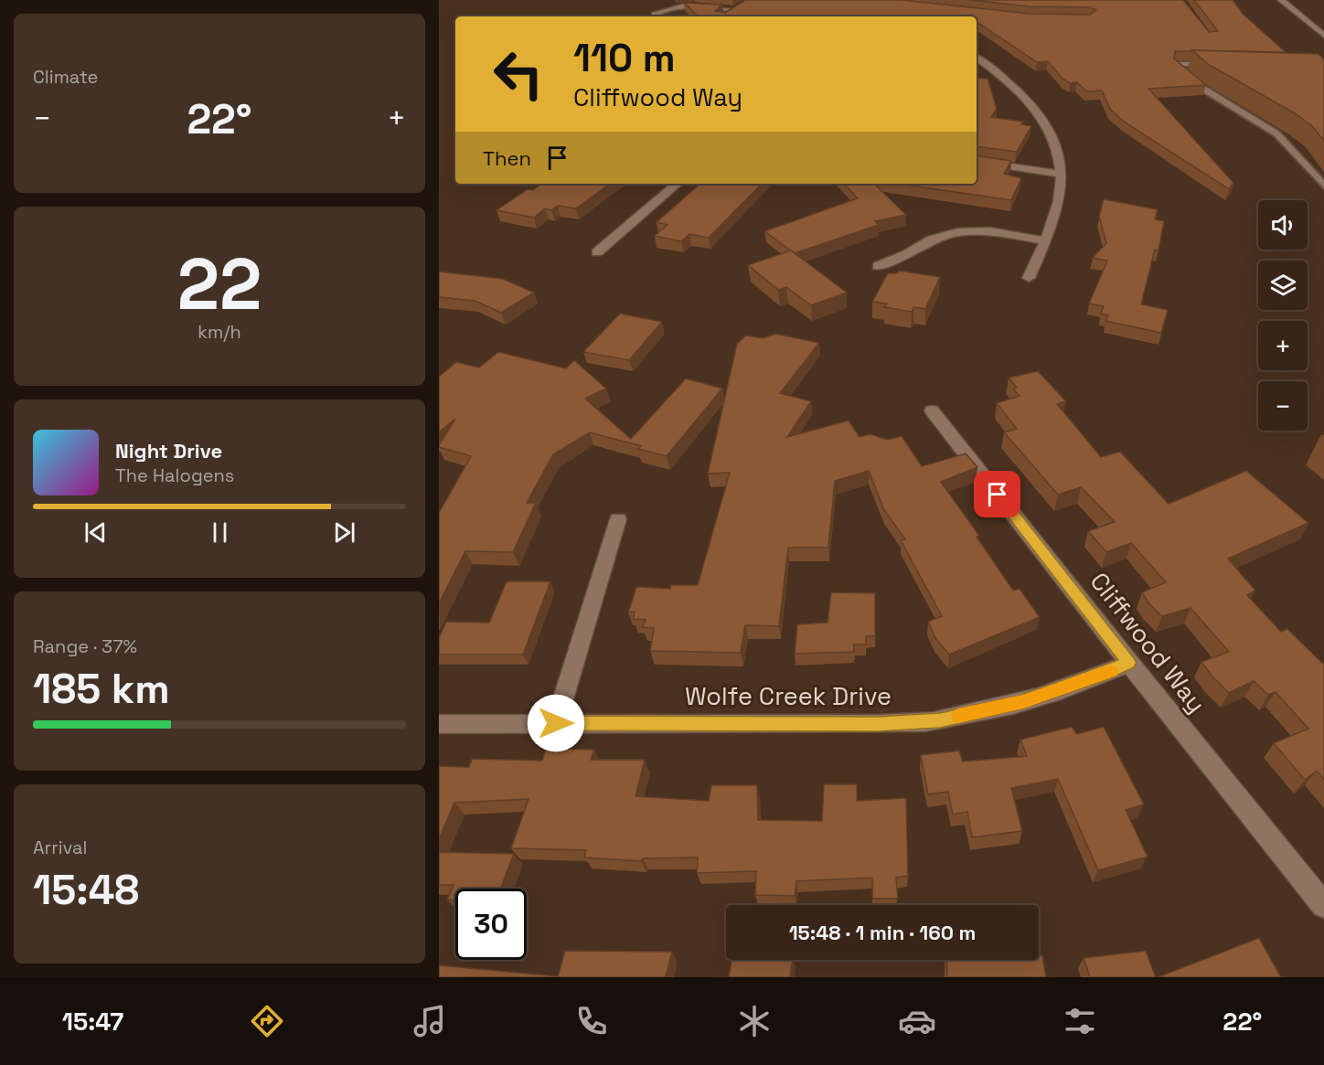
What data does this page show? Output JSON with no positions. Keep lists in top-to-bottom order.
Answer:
{
  "streets": {
    "street": ["Cliffwood Way", "Wolfe Creek Drive"]
  },
  "crossings": [
    ["Cliffwood Way", "Wolfe Creek Drive"]
  ],
  "page": {
    "tile": [
      "Climate",
      ["22", "km/h"],
      ["Range · 37%", "185 km"],
      ["Arrival", "15:48"]
    ],
    "turn": ["110 m", "Cliffwood Way"],
    "heat": ["−", "22°", "+"],
    "then": "Then",
    "map_buttons": ["+", "−"],
    "song": ["Night Drive", "The Halogens"],
    "limit": "30",
    "trip": "15:48 · 1 min · 160 m",
    "tabs": ["15:47", "22°"]
  }
}
